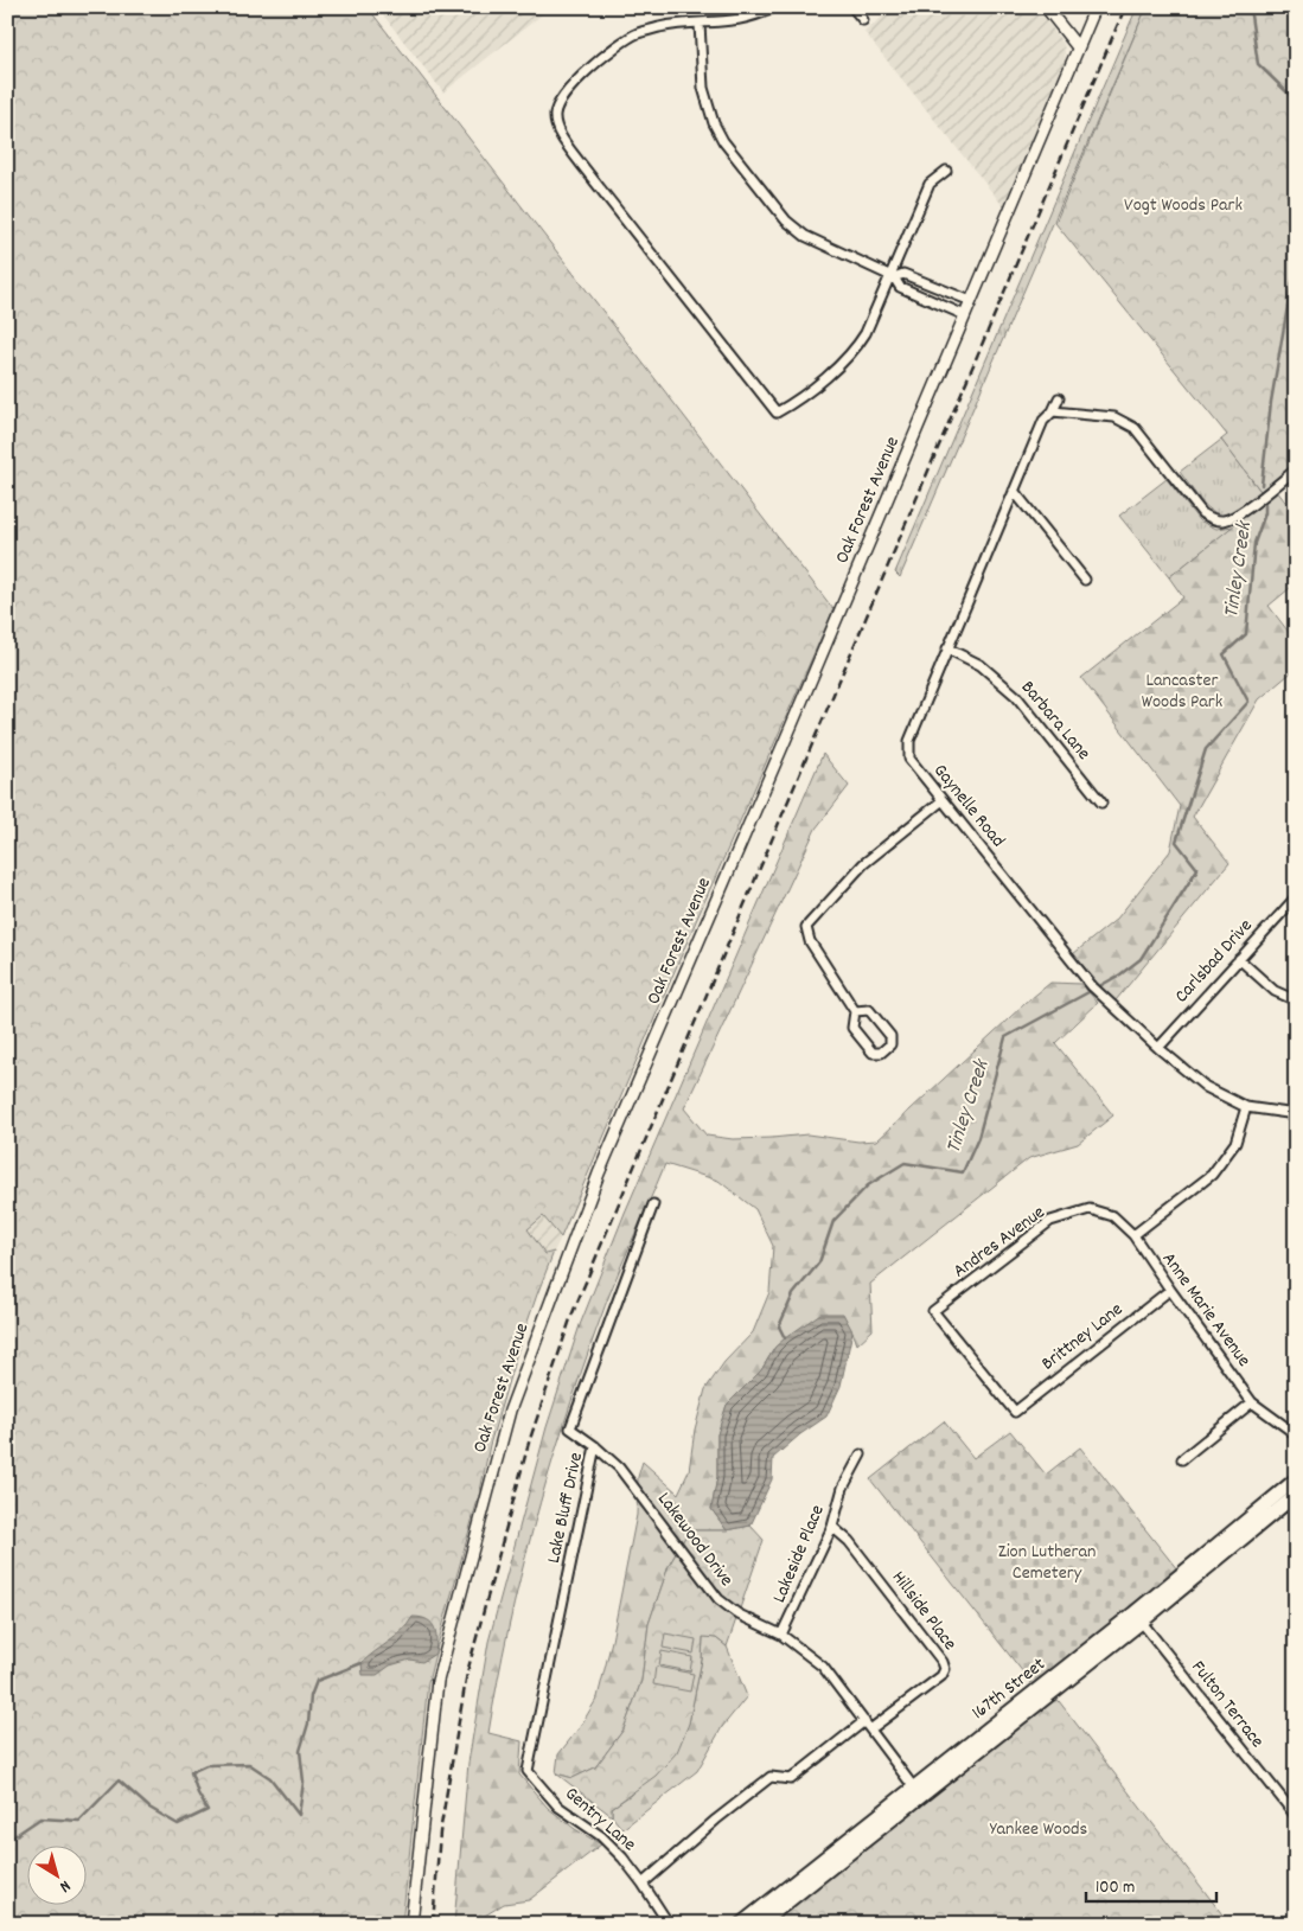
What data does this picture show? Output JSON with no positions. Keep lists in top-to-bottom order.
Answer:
{
  "streets": {
    "main road": ["167th Street"],
    "street": [
      "Oak Forest Avenue",
      "Barbara Lane",
      "Gaynelle Road",
      "Carlsbad Drive",
      "Andres Avenue",
      "Anne Marie Avenue",
      "Brittney Lane",
      "Lake Bluff Drive",
      "Lakewood Drive",
      "Lakeside Place",
      "Hillside Place",
      "Fulton Terrace",
      "Gentry Lane"
    ]
  },
  "crossings": [
    ["Barbara Lane", "Gaynelle Road"],
    ["Gaynelle Road", "Carlsbad Drive"],
    ["Andres Avenue", "Anne Marie Avenue"],
    ["Andres Avenue", "Brittney Lane"],
    ["Anne Marie Avenue", "Brittney Lane"],
    ["Lake Bluff Drive", "Lakewood Drive"],
    ["Lake Bluff Drive", "Gentry Lane"],
    ["Lakewood Drive", "Lakeside Place"],
    ["Lakewood Drive", "Hillside Place"],
    ["Lakewood Drive", "167th Street"],
    ["Lakeside Place", "Hillside Place"],
    ["167th Street", "Fulton Terrace"]
  ],
  "water": ["Tinley Creek"],
  "parks": [
    "Vogt Woods Park",
    "Lancaster Woods Park",
    "Zion Lutheran Cemetery",
    "Yankee Woods"
  ],
  "scale_bar": "100 m",
  "north": "bottom right"
}
